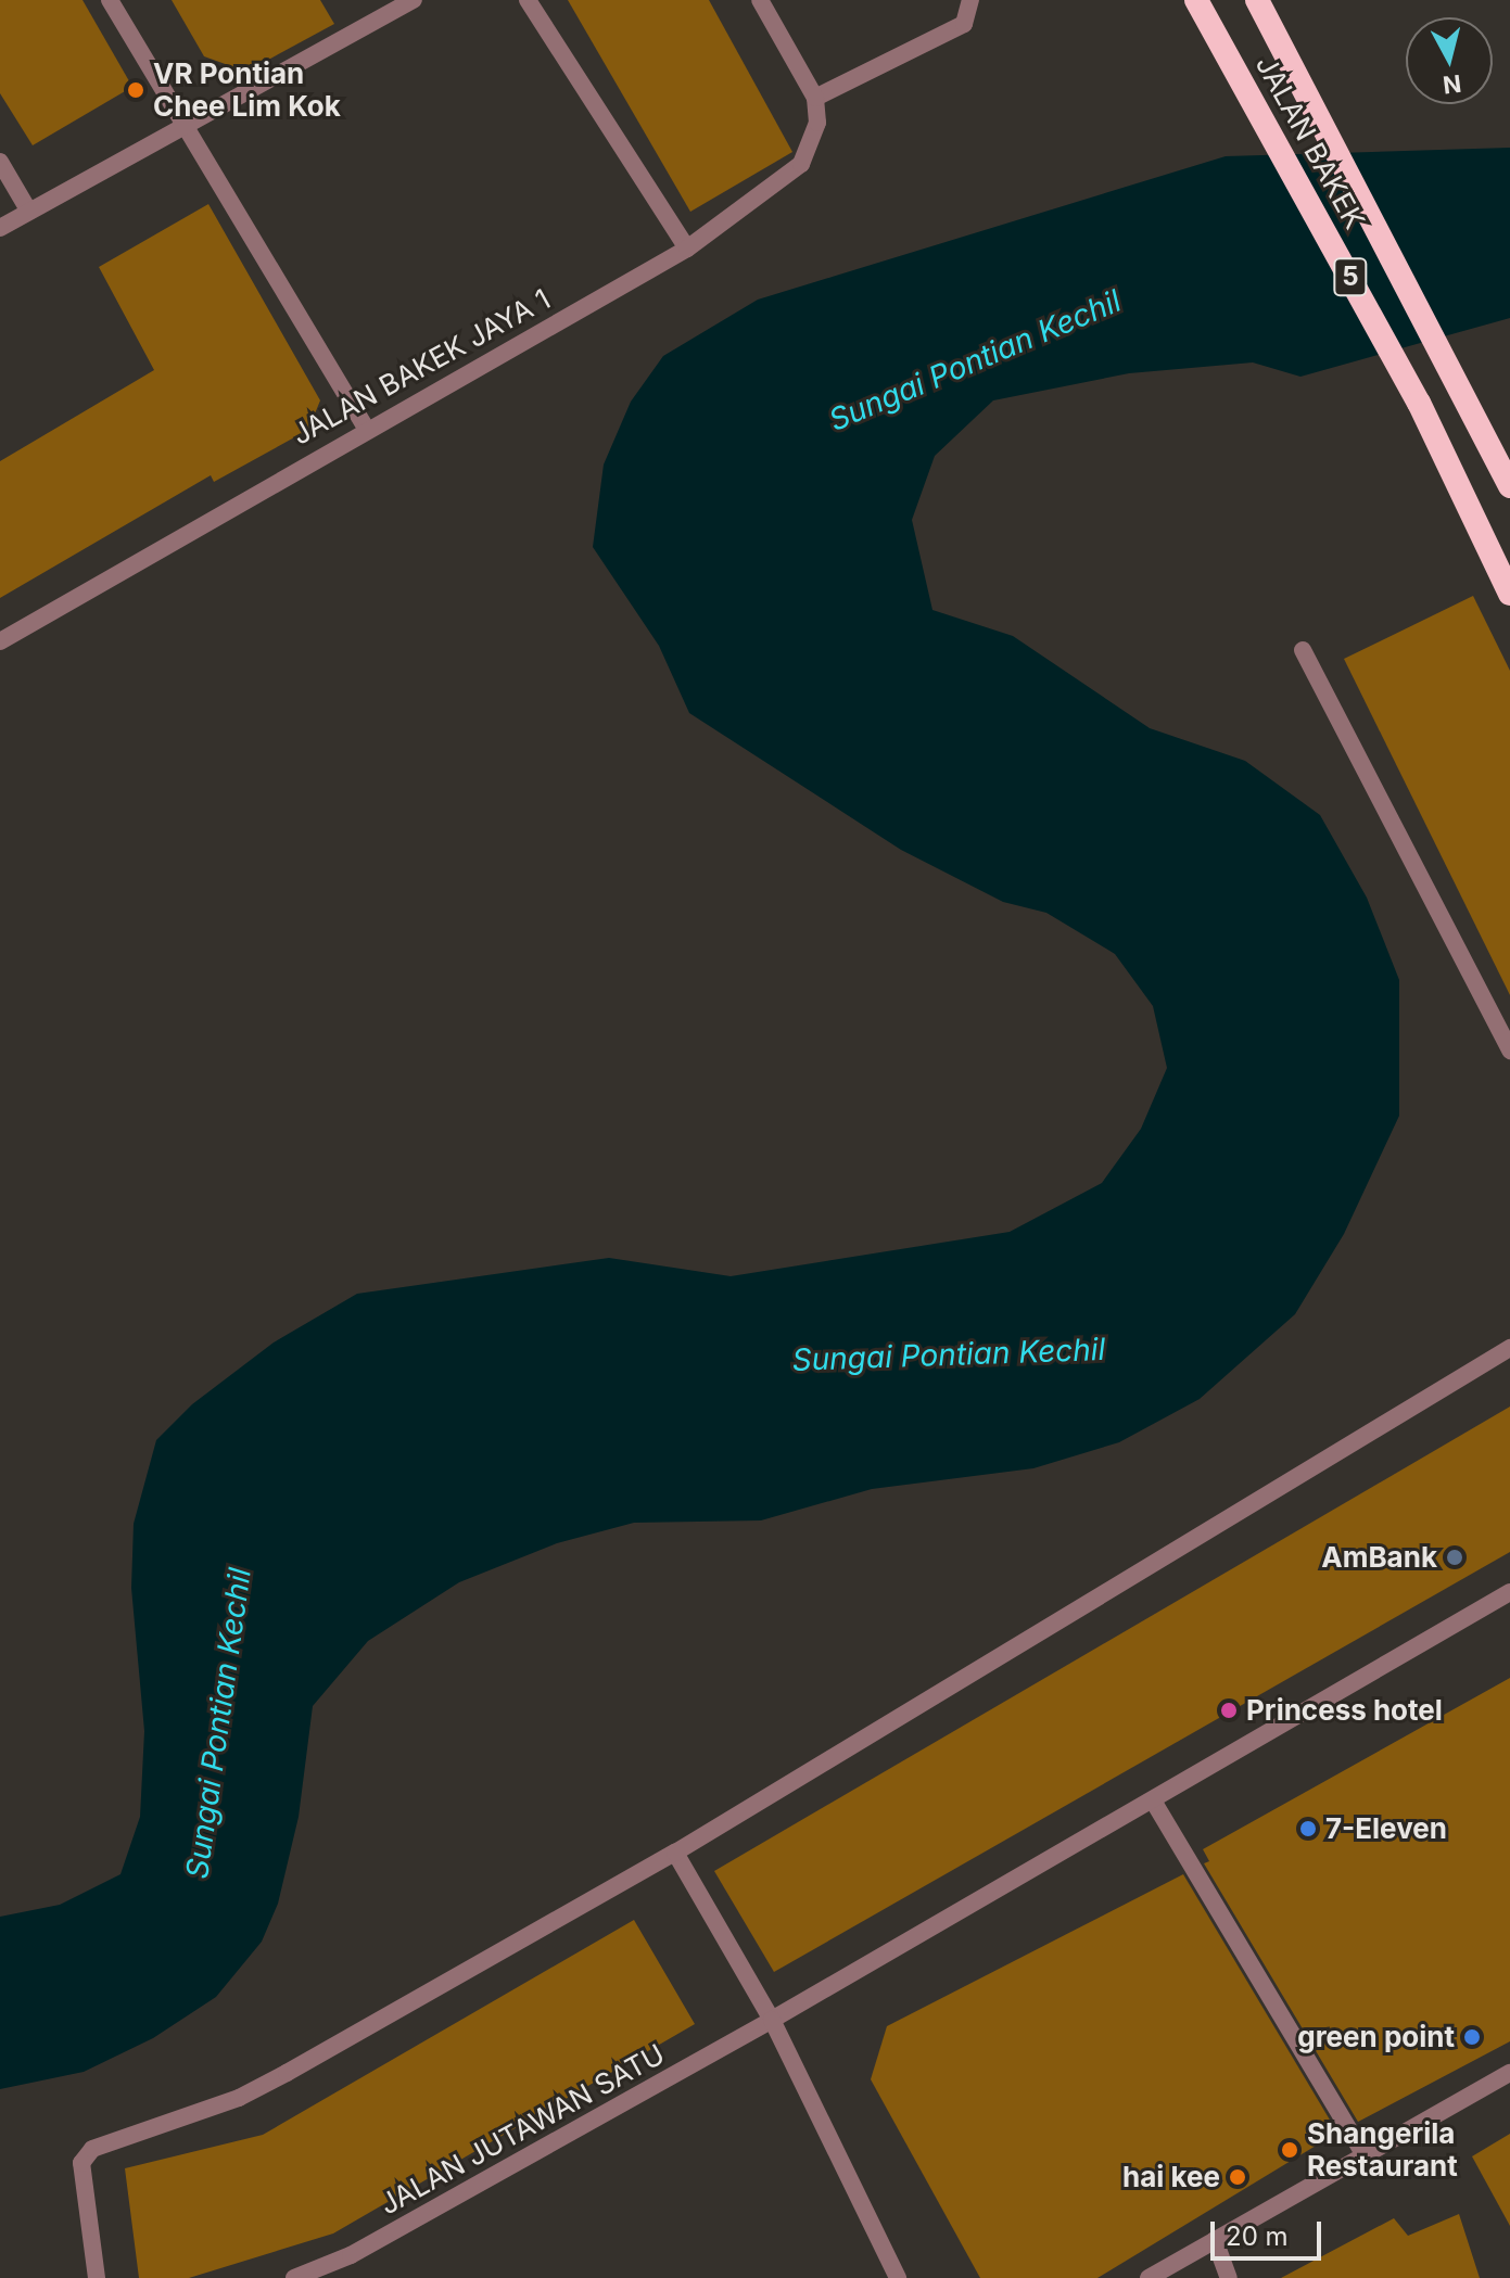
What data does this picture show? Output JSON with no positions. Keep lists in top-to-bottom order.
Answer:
{
  "streets": {
    "highway": ["JALAN BAKEK", "5"],
    "street": ["JALAN BAKEK JAYA 1", "JALAN JUTAWAN SATU"]
  },
  "water": ["Sungai Pontian Kechil"],
  "places": [
    "VR Pontian Chee Lim Kok",
    "AmBank",
    "Princess hotel",
    "7-Eleven",
    "green point",
    "Shangerila Restaurant",
    "hai kee"
  ],
  "scale_bar": "20 m",
  "north": "bottom"
}
